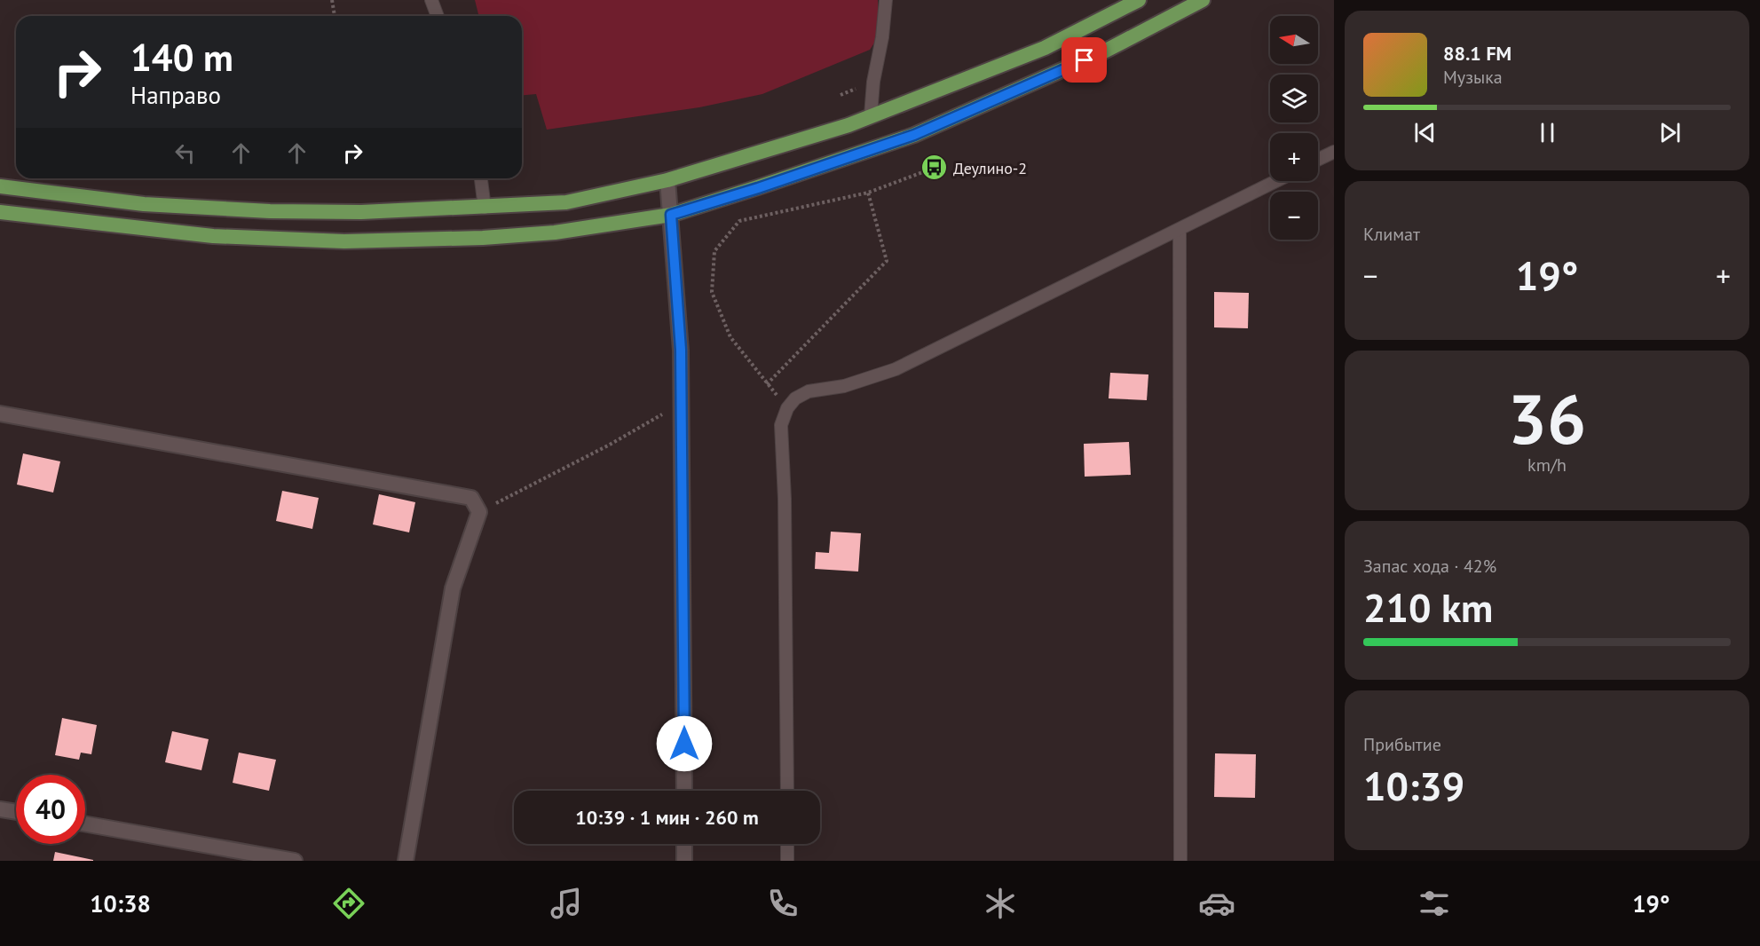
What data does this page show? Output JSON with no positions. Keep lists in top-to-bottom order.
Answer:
{
  "places": {
    "bus stop": ["Деулино-2"]
  },
  "north": "left",
  "page": {
    "map_buttons": ["+", "−"],
    "turn": ["140 m", "Направо"],
    "song": ["88.1 FM", "Музыка"],
    "tile": [
      "Климат",
      ["36", "km/h"],
      ["Запас хода · 42%", "210 km"],
      ["Прибытие", "10:39"]
    ],
    "heat": ["−", "19°", "+"],
    "limit": "40",
    "trip": "10:39 · 1 мин · 260 m",
    "tabs": ["10:38", "19°"]
  }
}
